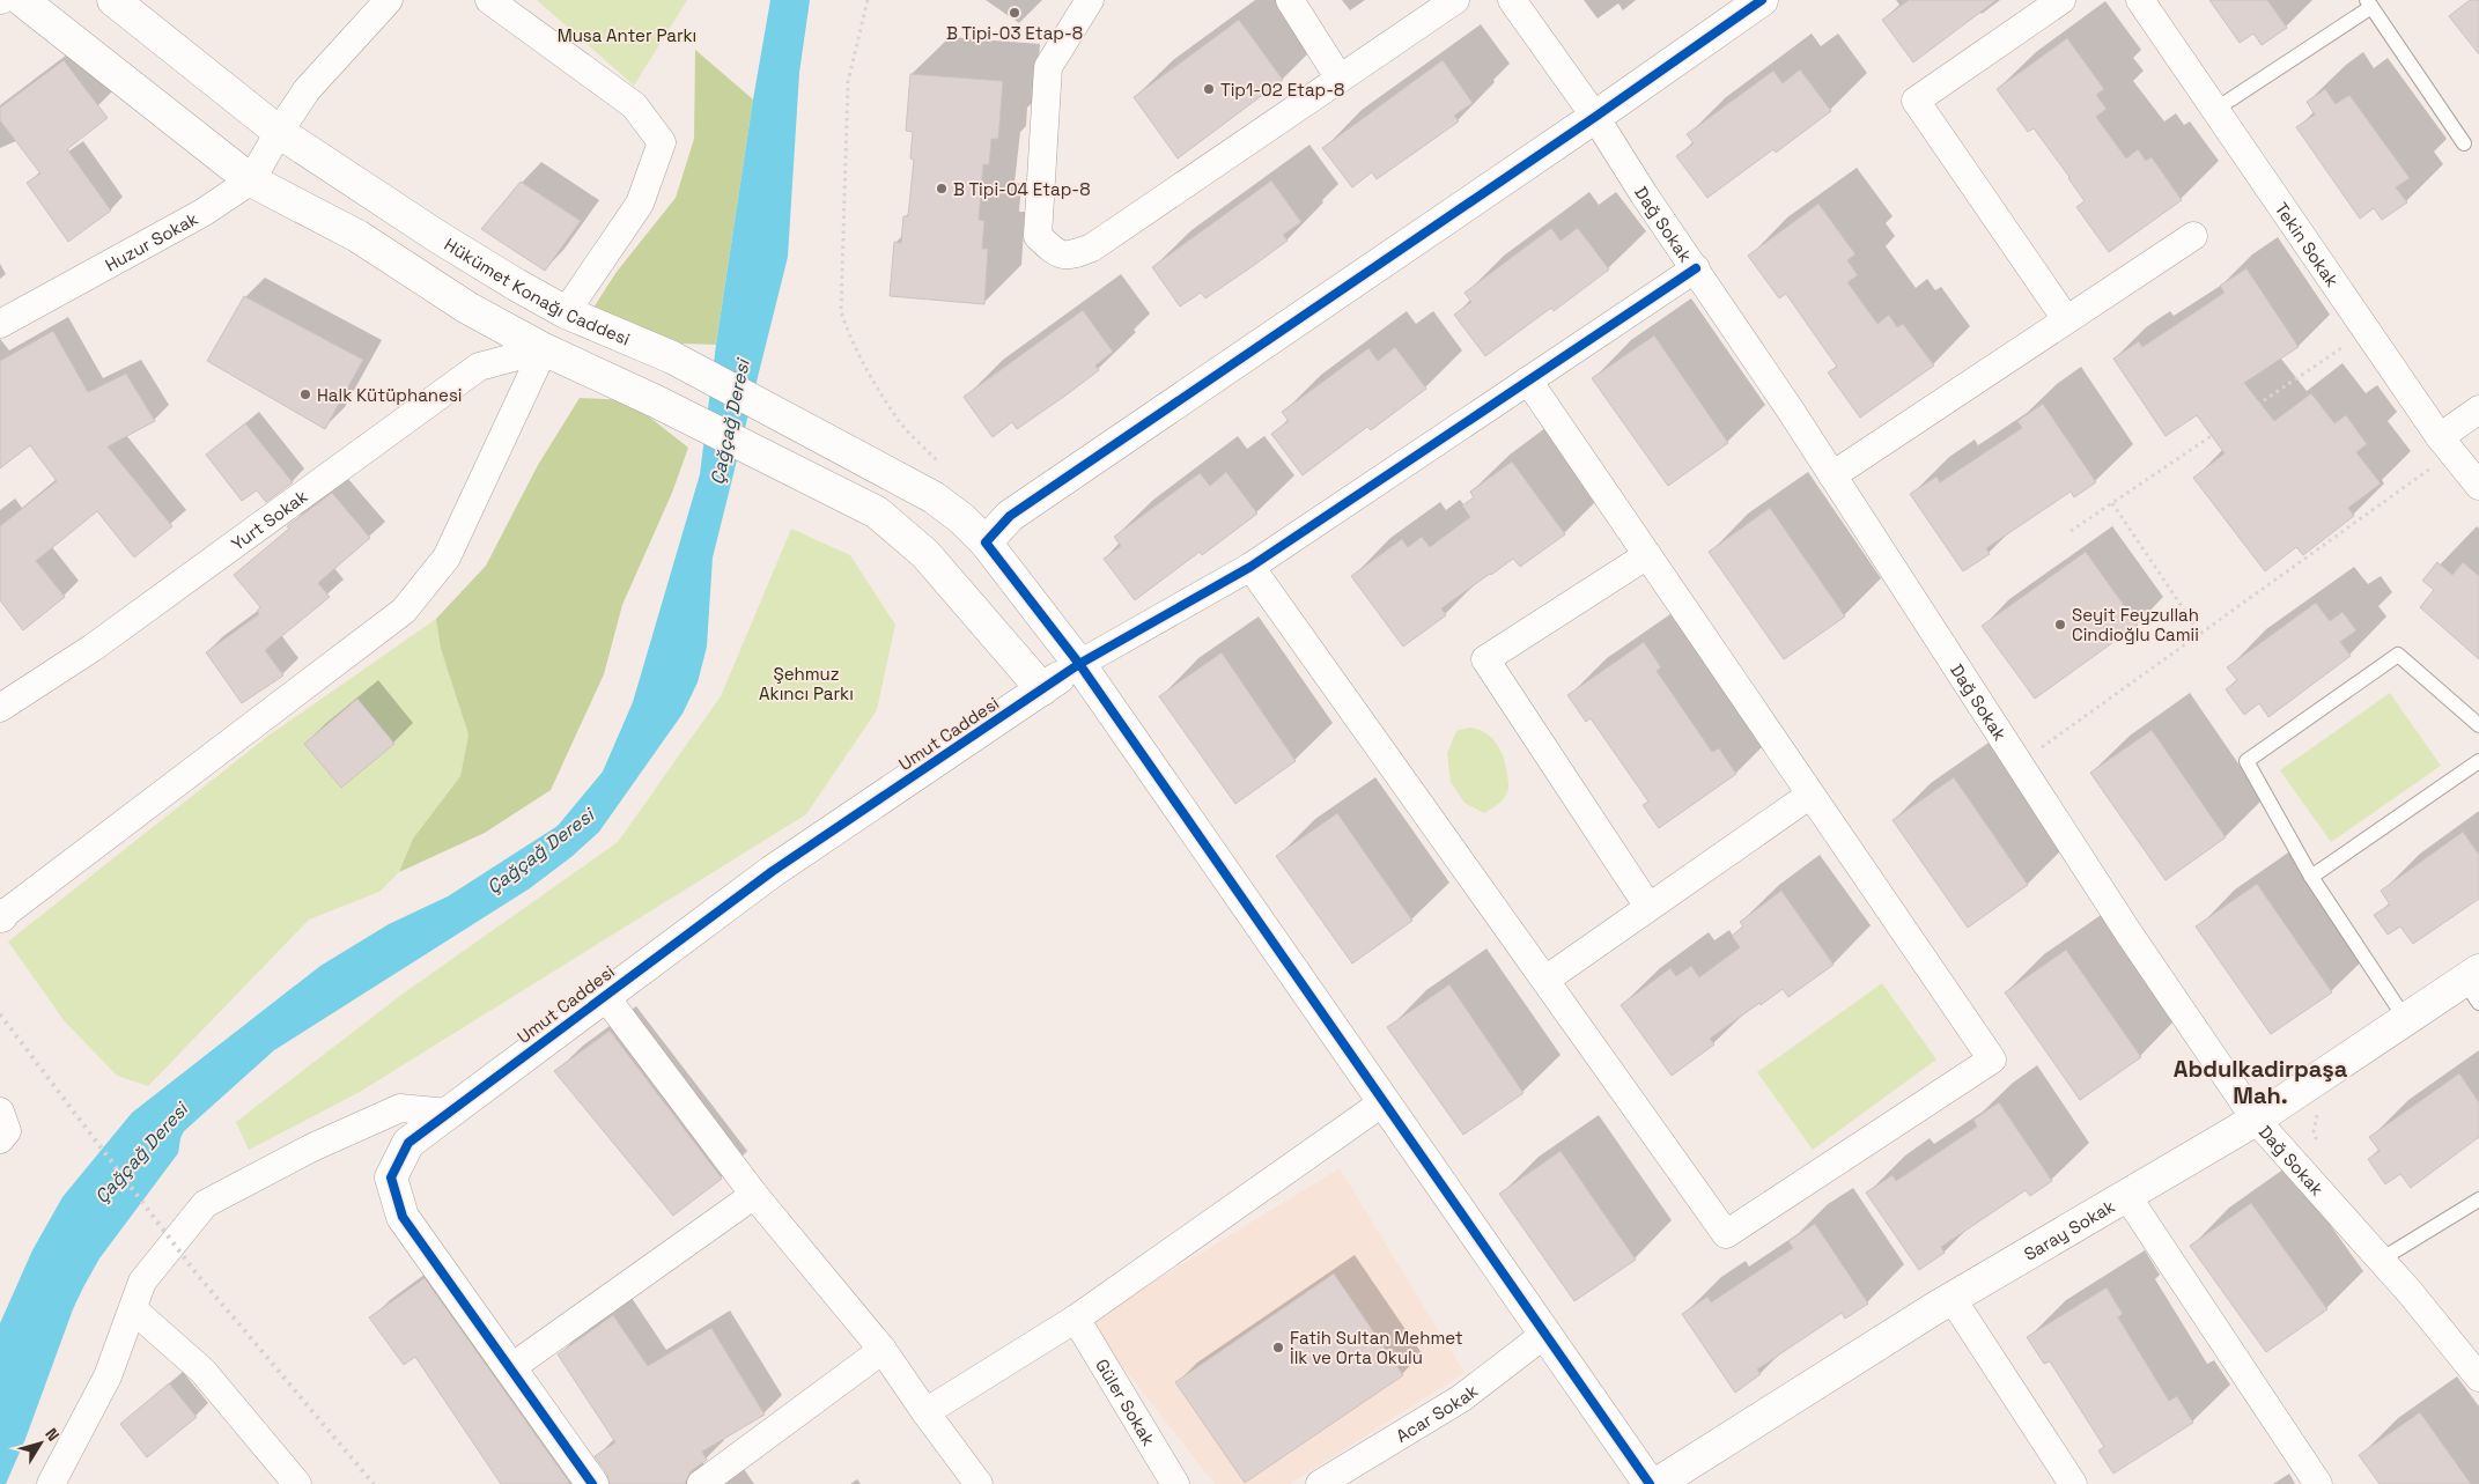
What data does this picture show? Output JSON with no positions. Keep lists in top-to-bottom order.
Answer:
{
  "streets": {
    "street": [
      "Dağ Sokak",
      "Huzur Sokak",
      "Tekin Sokak",
      "Hükümet Konağı Caddesi",
      "Yurt Sokak",
      "Umut Caddesi",
      "Saray Sokak",
      "Güler Sokak",
      "Acar Sokak"
    ]
  },
  "crossings": [
    ["Dağ Sokak", "Saray Sokak"],
    ["Huzur Sokak", "Hükümet Konağı Caddesi"],
    ["Hükümet Konağı Caddesi", "Umut Caddesi"],
    ["Hükümet Konağı Caddesi", "Acar Sokak"]
  ],
  "districts": ["Abdulkadirpaşa Mah."],
  "water": ["Çağçağ Deresi"],
  "parks": ["Musa Anter Parkı", "Şehmuz Akıncı Parkı"],
  "places": [
    "B Tipi-03 Etap-8",
    "Tip1-02 Etap-8",
    "B Tipi-04 Etap-8",
    "Halk Kütüphanesi",
    "Seyit Feyzullah Cindioğlu Camii",
    "Fatih Sultan Mehmet İlk ve Orta Okulu"
  ],
  "north": "top right"
}
